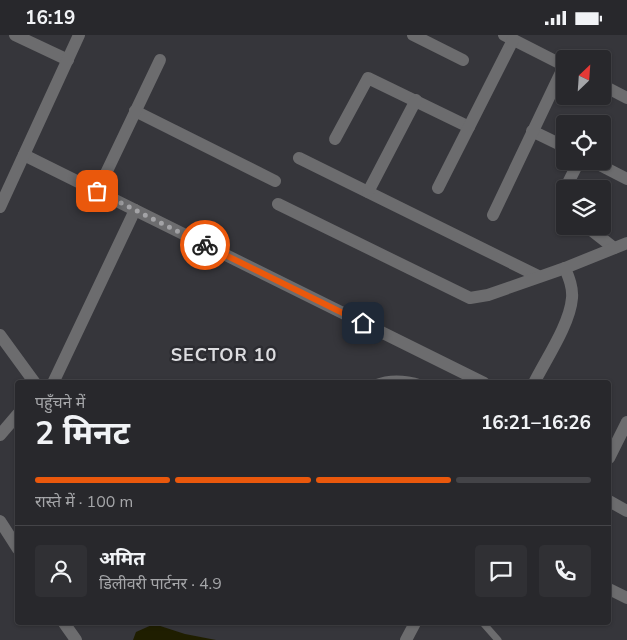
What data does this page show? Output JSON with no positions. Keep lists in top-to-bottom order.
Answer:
{
  "districts": ["SECTOR 10"],
  "north": "top right",
  "page": {
    "status": "16:19",
    "heading": ["2 मिनट", "पहुँचने में", "16:21–16:26"],
    "panel": ["अमित", "डिलीवरी पार्टनर · 4.9"],
    "bar": "रास्ते में · 100 m"
  }
}
